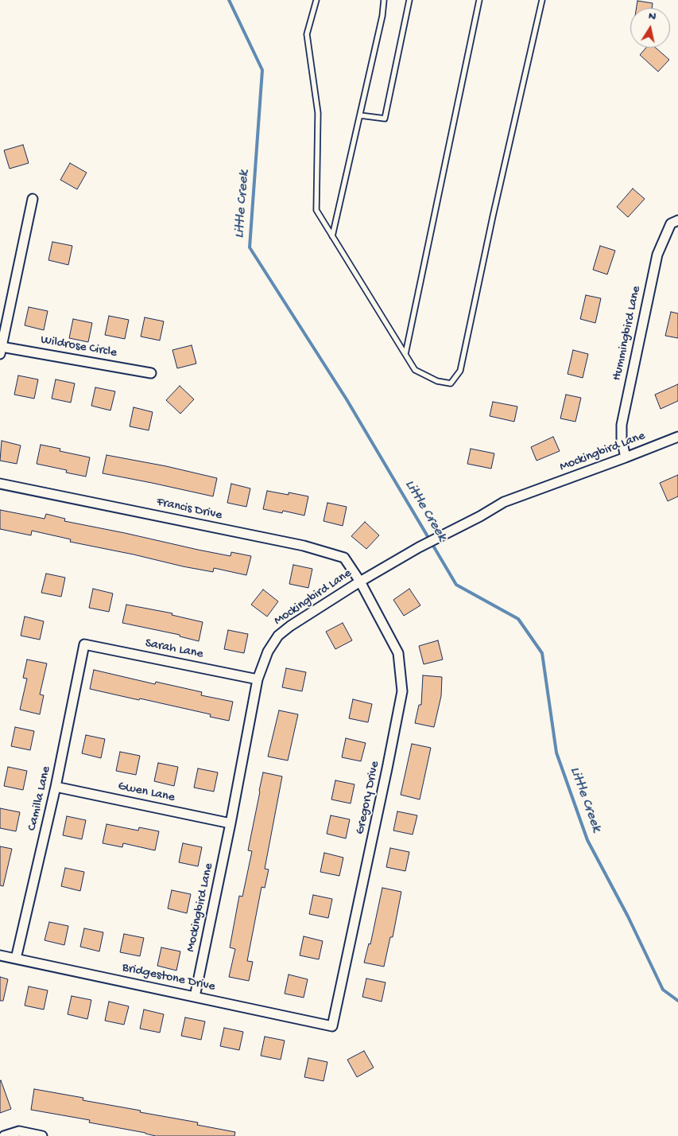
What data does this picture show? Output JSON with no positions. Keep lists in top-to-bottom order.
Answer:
{
  "streets": {
    "street": [
      "Hummingbird Lane",
      "Wildrose Circle",
      "Mockingbird Lane",
      "Francis Drive",
      "Sarah Lane",
      "Gwen Lane",
      "Gregory Drive",
      "Camilla Lane",
      "Bridgestone Drive"
    ]
  },
  "crossings": [
    ["Hummingbird Lane", "Mockingbird Lane"],
    ["Mockingbird Lane", "Francis Drive"],
    ["Mockingbird Lane", "Sarah Lane"],
    ["Mockingbird Lane", "Gwen Lane"],
    ["Mockingbird Lane", "Gregory Drive"],
    ["Mockingbird Lane", "Bridgestone Drive"],
    ["Francis Drive", "Gregory Drive"],
    ["Sarah Lane", "Camilla Lane"],
    ["Gwen Lane", "Camilla Lane"],
    ["Gregory Drive", "Bridgestone Drive"],
    ["Camilla Lane", "Bridgestone Drive"]
  ],
  "water": ["Little Creek"],
  "north": "top"
}
